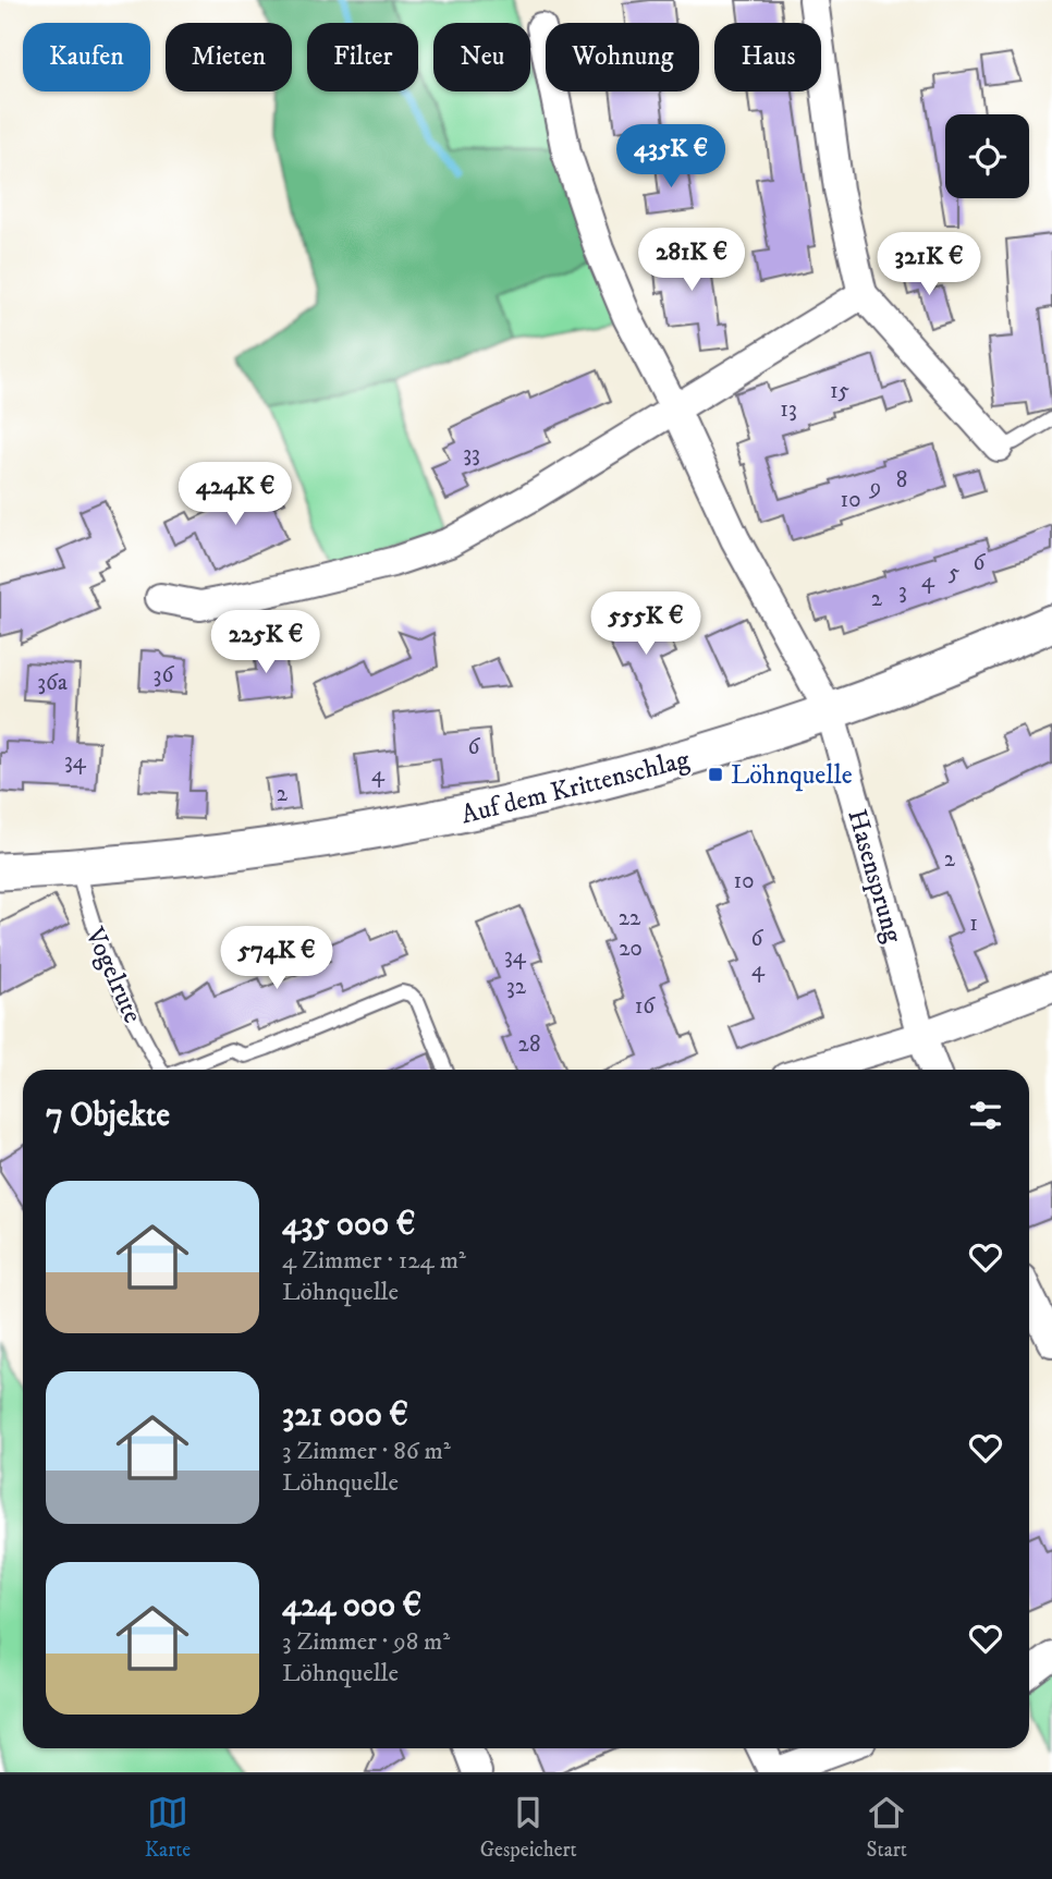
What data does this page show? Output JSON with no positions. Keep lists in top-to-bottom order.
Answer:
{
  "streets": {
    "street": ["Auf dem Krittenschlag", "Hasensprung"],
    "lane": ["Vogelrute"]
  },
  "crossings": [
    ["Auf dem Krittenschlag", "Hasensprung"],
    ["Auf dem Krittenschlag", "Vogelrute"]
  ],
  "places": {
    "transit": ["Löhnquelle"]
  },
  "house_numbers": [
    "15",
    "13",
    "33",
    "8",
    "9",
    "10",
    "6",
    "5",
    "4",
    "3",
    "2",
    "36",
    "36a",
    "6",
    "34",
    "4",
    "2",
    "2",
    "10",
    "22",
    "1",
    "6",
    "20",
    "34",
    "4",
    "32",
    "16",
    "28"
  ],
  "page": {
    "chip": [
      "Kaufen",
      "Mieten",
      "Filter",
      "Neu",
      "Wohnung",
      "Haus"
    ],
    "price": [
      "435K €",
      "281K €",
      "321K €",
      "424K €",
      "555K €",
      "225K €",
      "574K €"
    ],
    "heading": "7 Objekte",
    "list": [
      {
        "name": "435 000 €",
        "note": "4 Zimmer · 124 m² · Löhnquelle"
      },
      {
        "name": "321 000 €",
        "note": "3 Zimmer · 86 m² · Löhnquelle"
      },
      {
        "name": "424 000 €",
        "note": "3 Zimmer · 98 m² · Löhnquelle"
      }
    ],
    "tabs": ["Karte", "Gespeichert", "Start"]
  }
}
